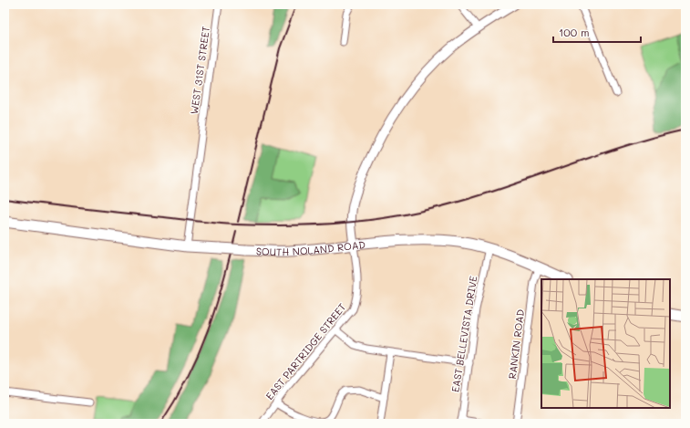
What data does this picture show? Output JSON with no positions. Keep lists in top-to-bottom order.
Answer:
{
  "streets": {
    "main road": ["SOUTH NOLAND ROAD"],
    "street": [
      "WEST 31ST STREET",
      "EAST BELLEVISTA DRIVE",
      "RANKIN ROAD",
      "EAST PARTRIDGE STREET"
    ]
  },
  "crossings": [
    ["WEST 31ST STREET", "SOUTH NOLAND ROAD"],
    ["SOUTH NOLAND ROAD", "EAST BELLEVISTA DRIVE"],
    ["SOUTH NOLAND ROAD", "RANKIN ROAD"],
    ["SOUTH NOLAND ROAD", "EAST PARTRIDGE STREET"]
  ],
  "scale_bar": "100 m"
}
